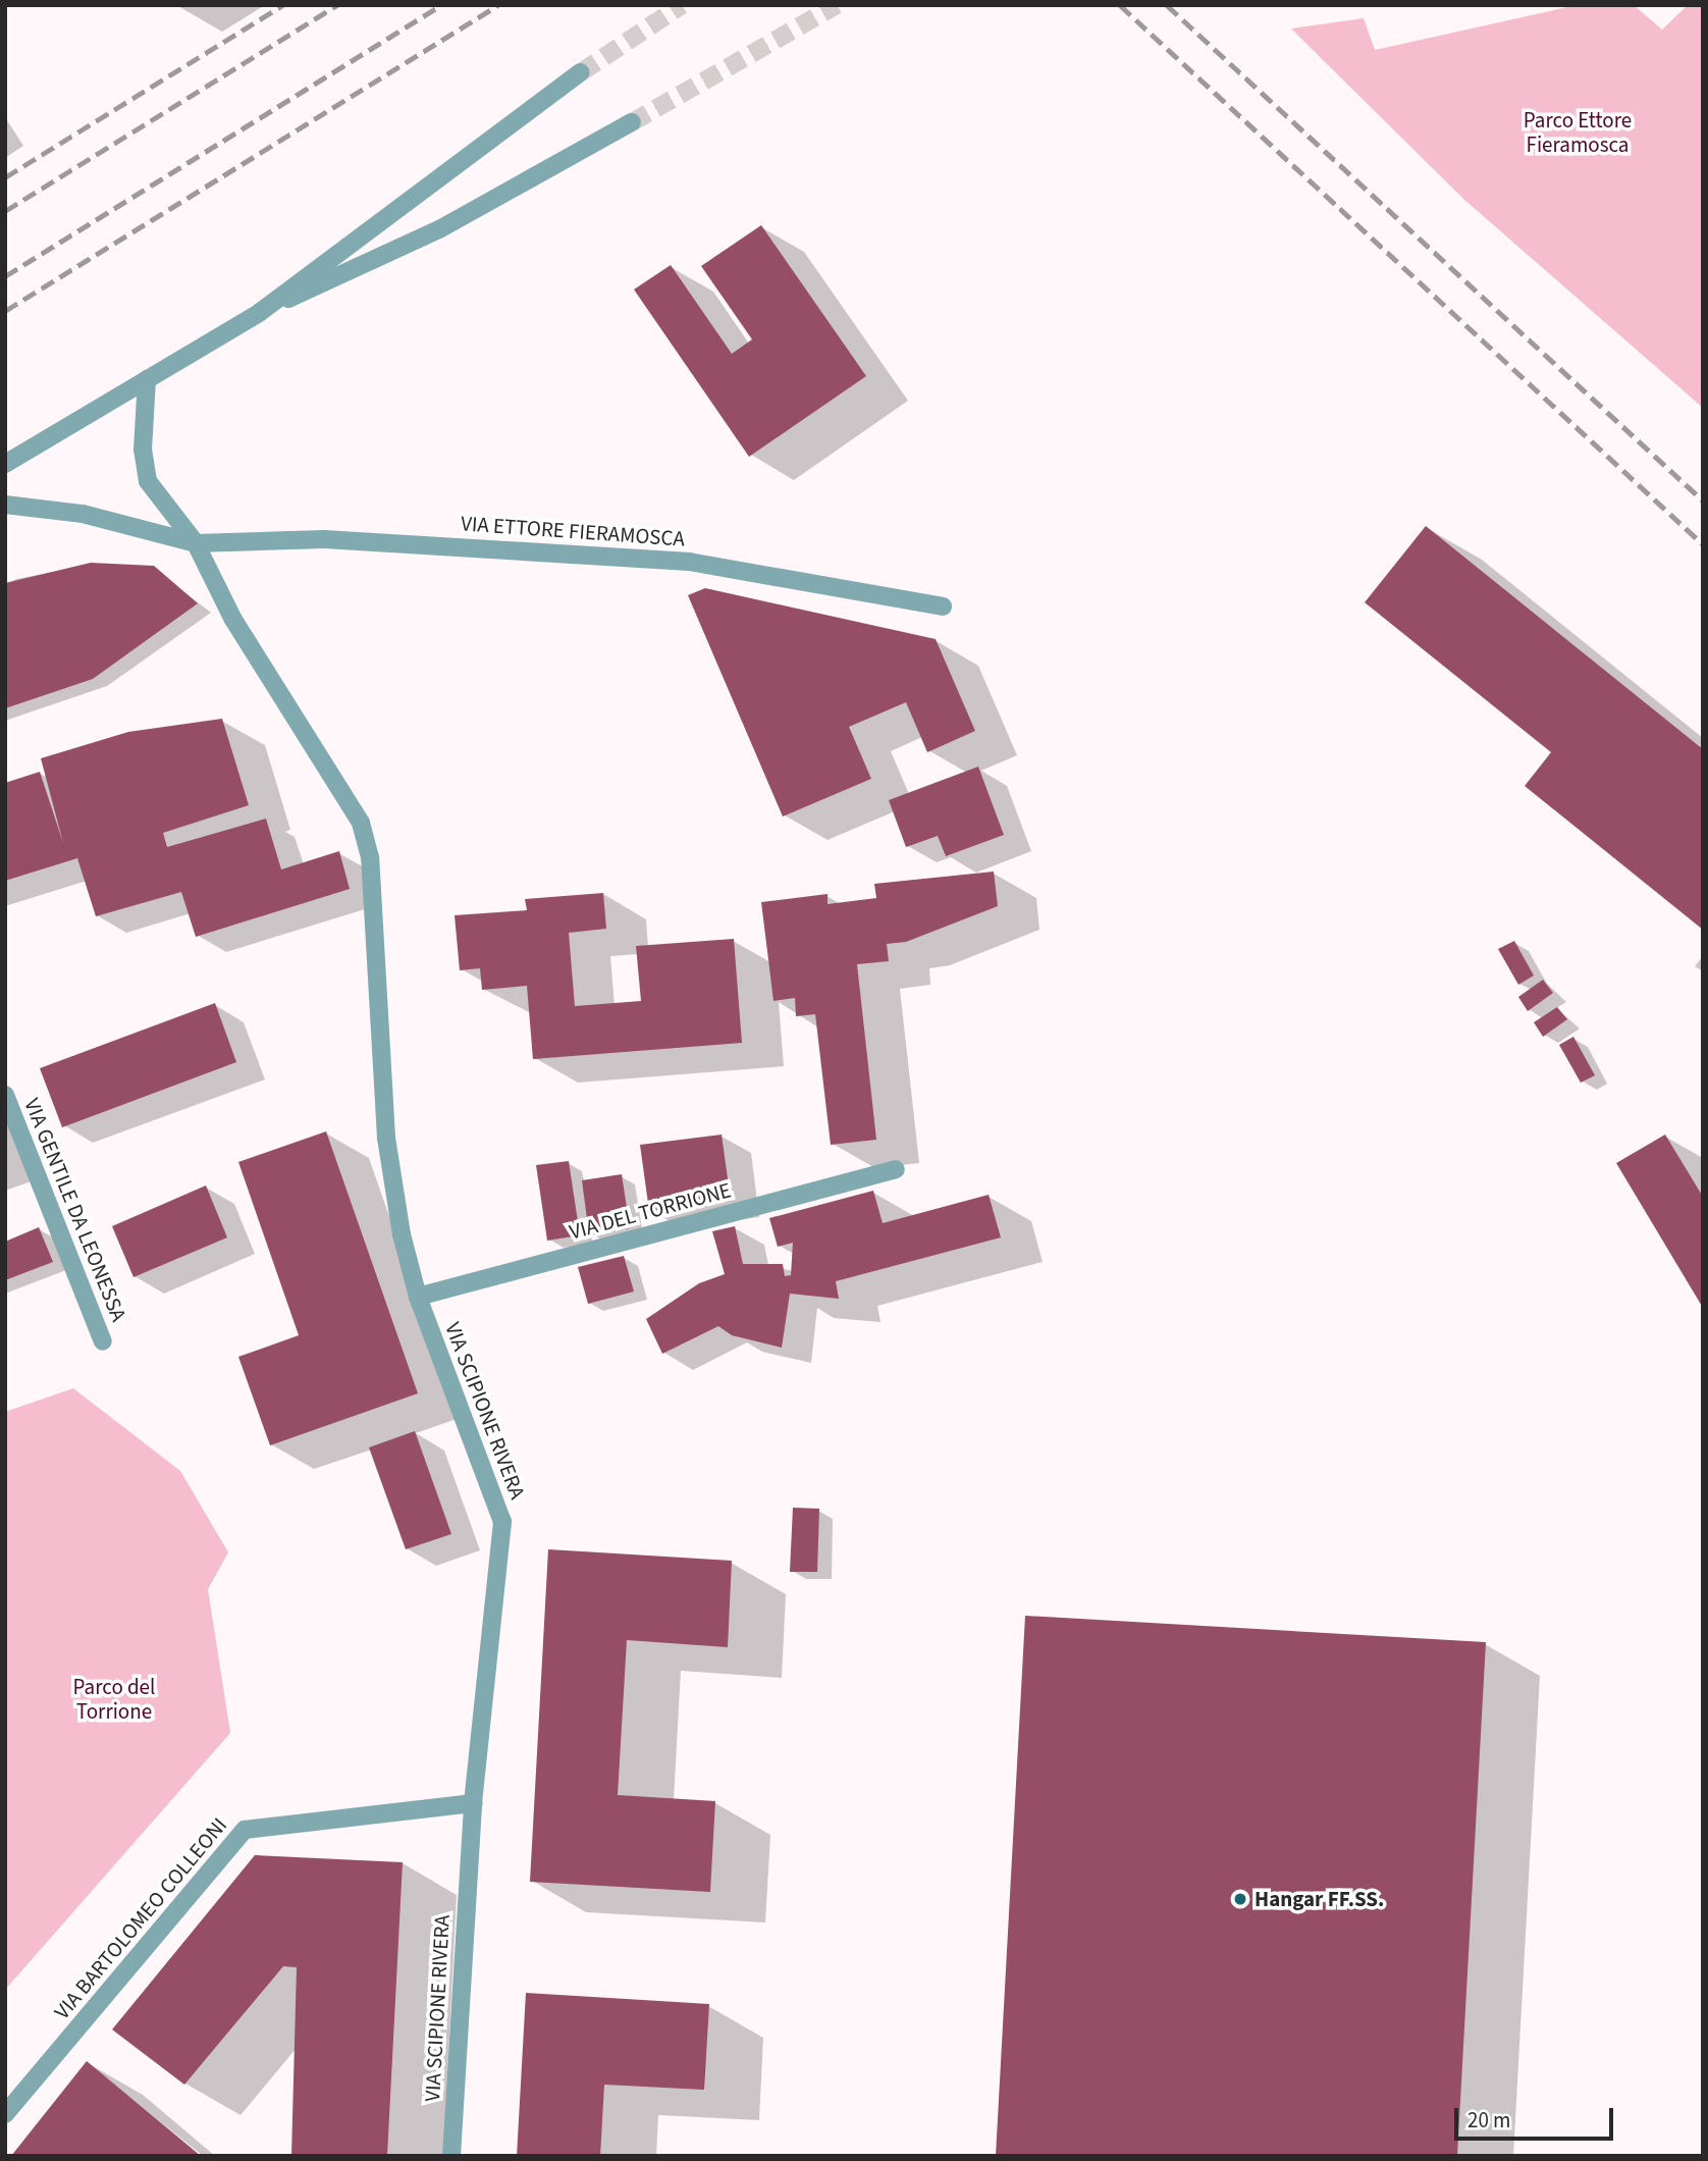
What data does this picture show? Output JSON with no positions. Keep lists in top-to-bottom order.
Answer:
{
  "streets": {
    "street": [
      "VIA ETTORE FIERAMOSCA",
      "VIA GENTILE DA LEONESSA",
      "VIA DEL TORRIONE",
      "VIA SCIPIONE RIVERA",
      "VIA BARTOLOMEO COLLEONI"
    ]
  },
  "crossings": [
    ["VIA ETTORE FIERAMOSCA", "VIA SCIPIONE RIVERA"],
    ["VIA DEL TORRIONE", "VIA SCIPIONE RIVERA"],
    ["VIA SCIPIONE RIVERA", "VIA BARTOLOMEO COLLEONI"]
  ],
  "parks": ["Parco Ettore Fieramosca", "Parco del Torrione"],
  "places": ["Hangar FF.SS."],
  "scale_bar": "20 m"
}
